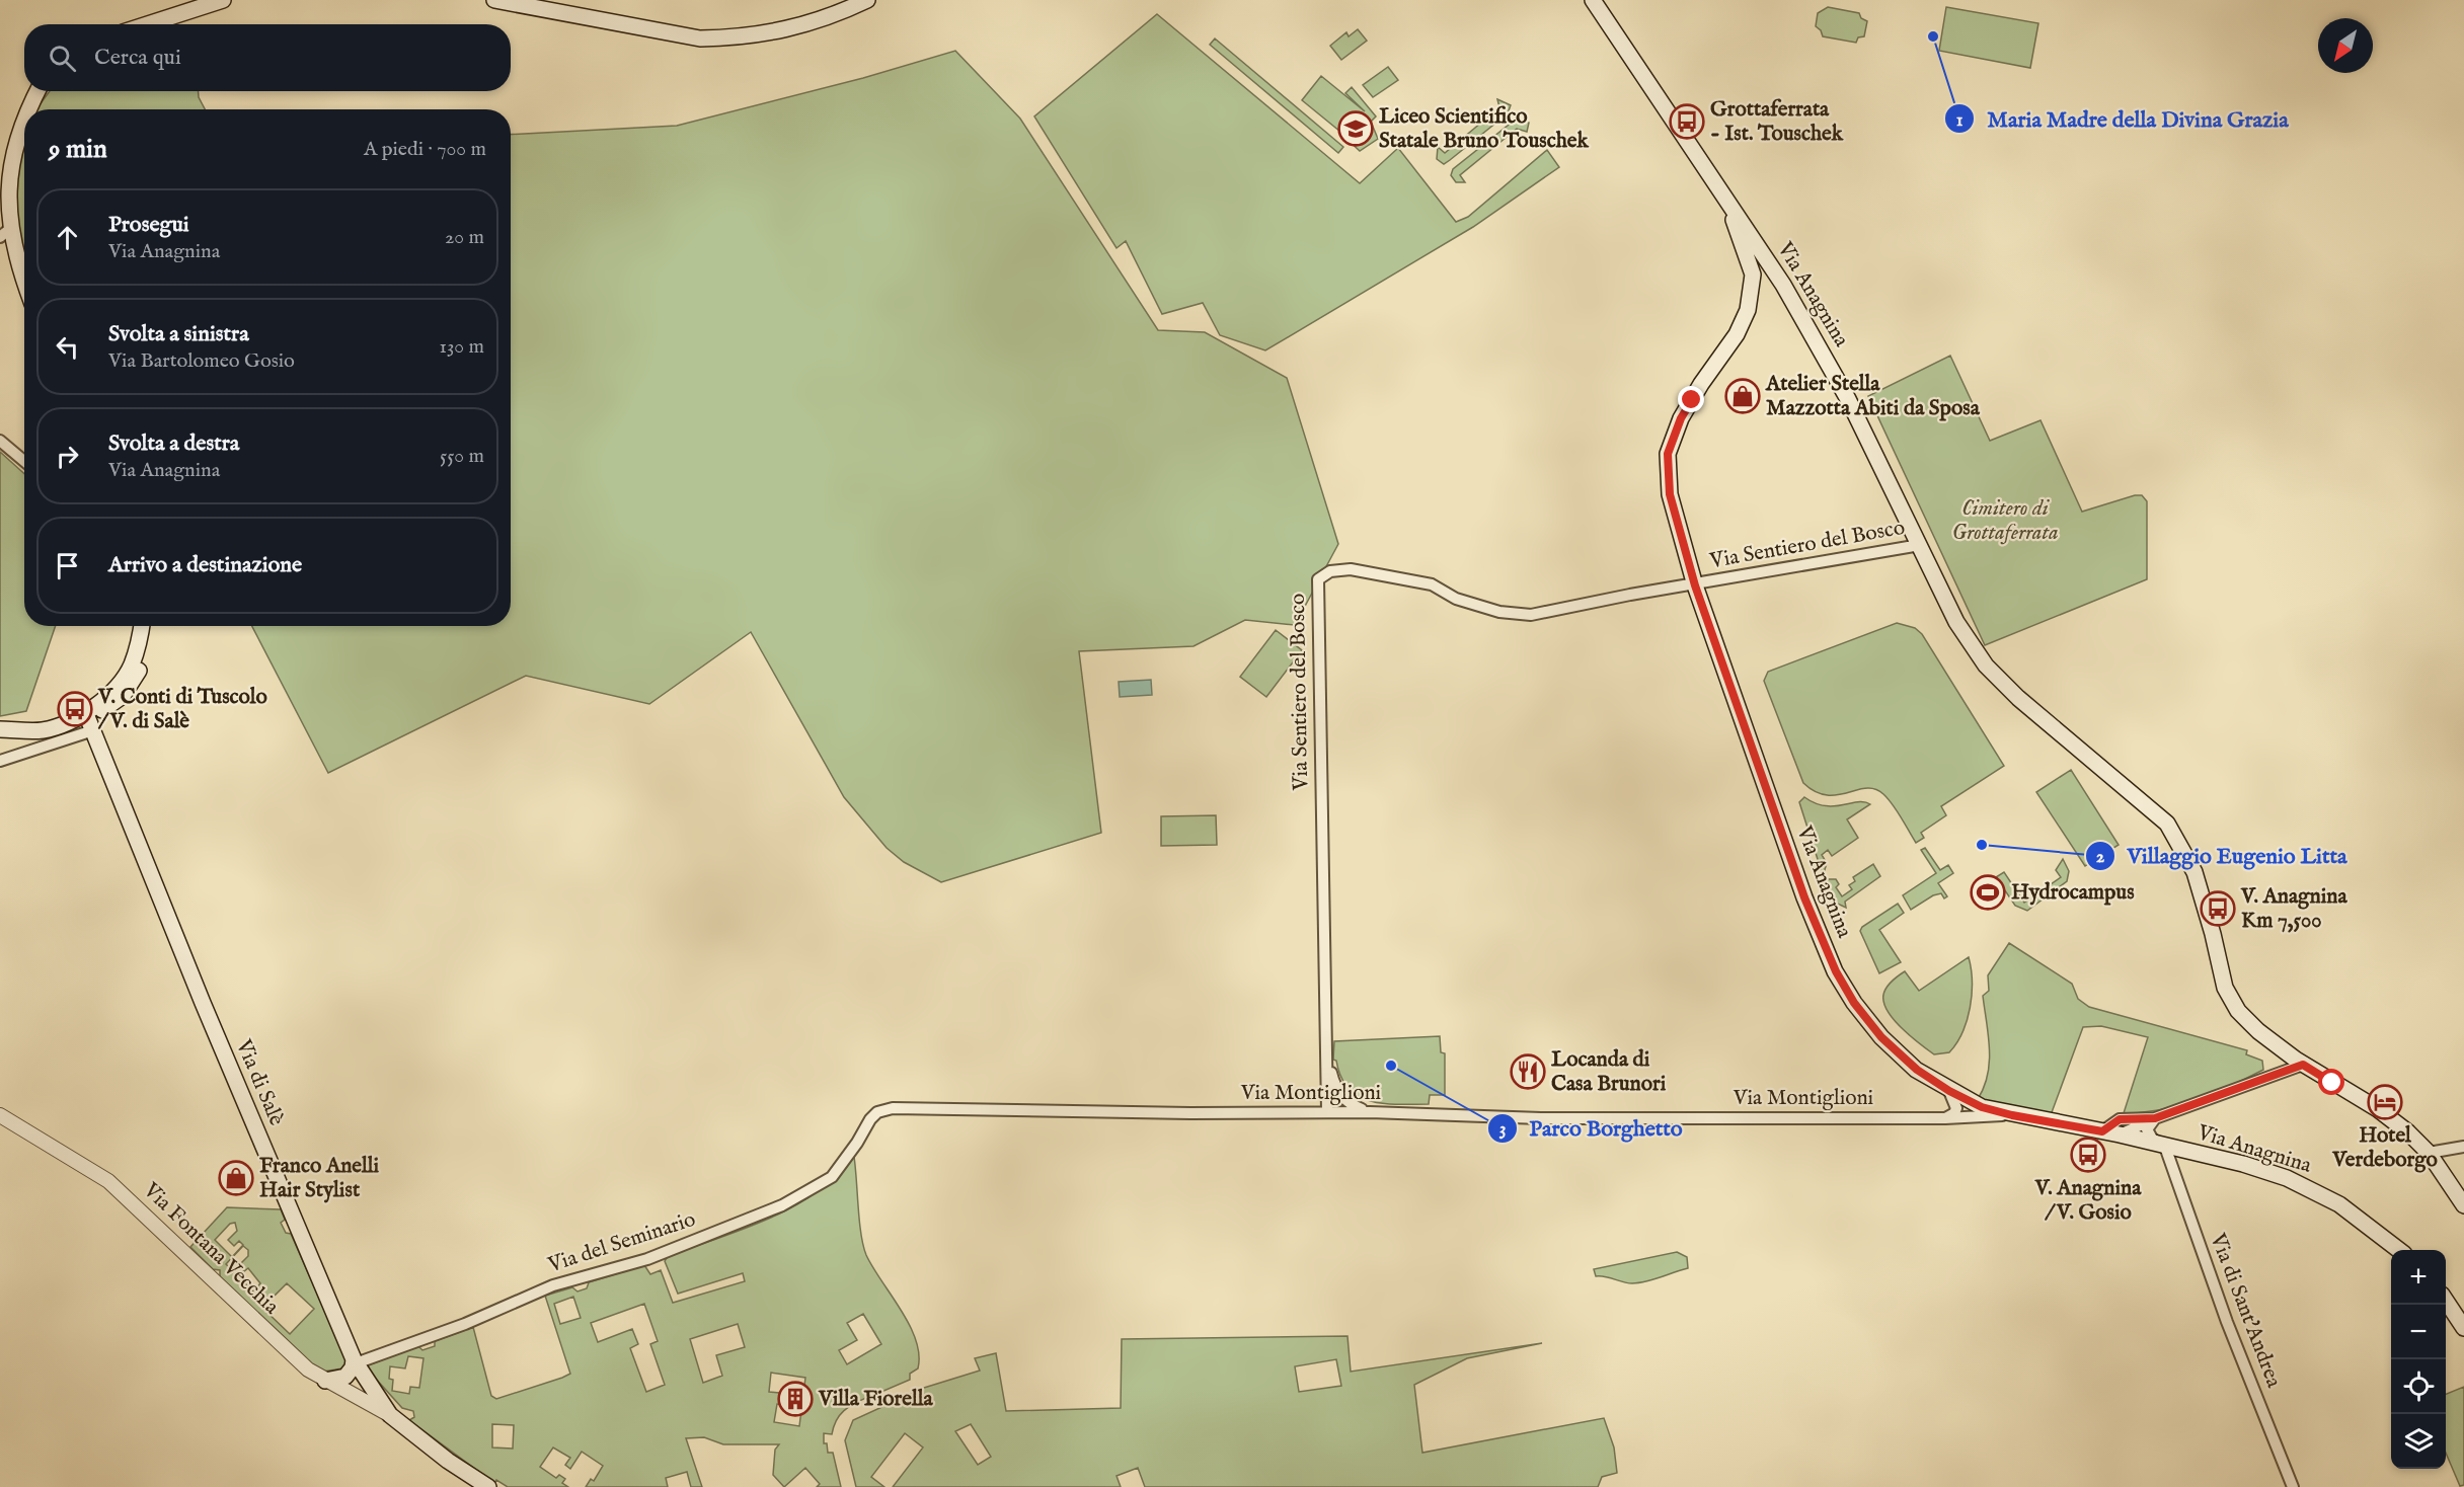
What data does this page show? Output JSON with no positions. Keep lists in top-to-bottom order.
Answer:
{
  "streets": {
    "main road": ["Via Anagnina", "Via di Salè"],
    "street": [
      "Via Sentiero del Bosco",
      "Via Montiglioni",
      "Via del Seminario",
      "Via Fontana Vecchia",
      "Via di Sant'Andrea"
    ]
  },
  "crossings": [
    ["Via Anagnina", "Via Sentiero del Bosco"],
    ["Via Anagnina", "Via Montiglioni"],
    ["Via Anagnina", "Via di Sant'Andrea"],
    ["Via Sentiero del Bosco", "Via Montiglioni"],
    ["Via di Salè", "Via del Seminario"],
    ["Via di Salè", "Via Fontana Vecchia"],
    ["Via Montiglioni", "Via del Seminario"]
  ],
  "parks": ["Cimitero di Grottaferrata"],
  "places": {
    "other": ["Maria Madre della Divina Grazia", "Villaggio Eugenio Litta", "Parco Borghetto"],
    "bus stop": [
      "Grottaferrata - Ist. Touschek",
      "V. Conti di Tuscolo / V. di Salè",
      "V. Anagnina Km 7,500",
      "V. Anagnina / V. Gosio"
    ],
    "school or university": ["Liceo Scientifico Statale Bruno Touschek"],
    "shop": ["Atelier Stella Mazzotta Abiti da Sposa", "Franco Anelli Hair Stylist"],
    "sports": ["Hydrocampus"],
    "restaurant": ["Locanda di Casa Brunori"],
    "hotel": ["Hotel Verdeborgo"],
    "building": ["Villa Fiorella"]
  },
  "north": "bottom left",
  "page": {
    "search": "Cerca qui",
    "heading": ["9 min", "A piedi · 700 m"],
    "list": [
      ["Prosegui", "Via Anagnina", "20 m"],
      ["Svolta a sinistra", "Via Bartolomeo Gosio", "130 m"],
      ["Svolta a destra", "Via Anagnina", "550 m"],
      "Arrivo a destinazione"
    ],
    "map_buttons": ["+", "−"]
  }
}
